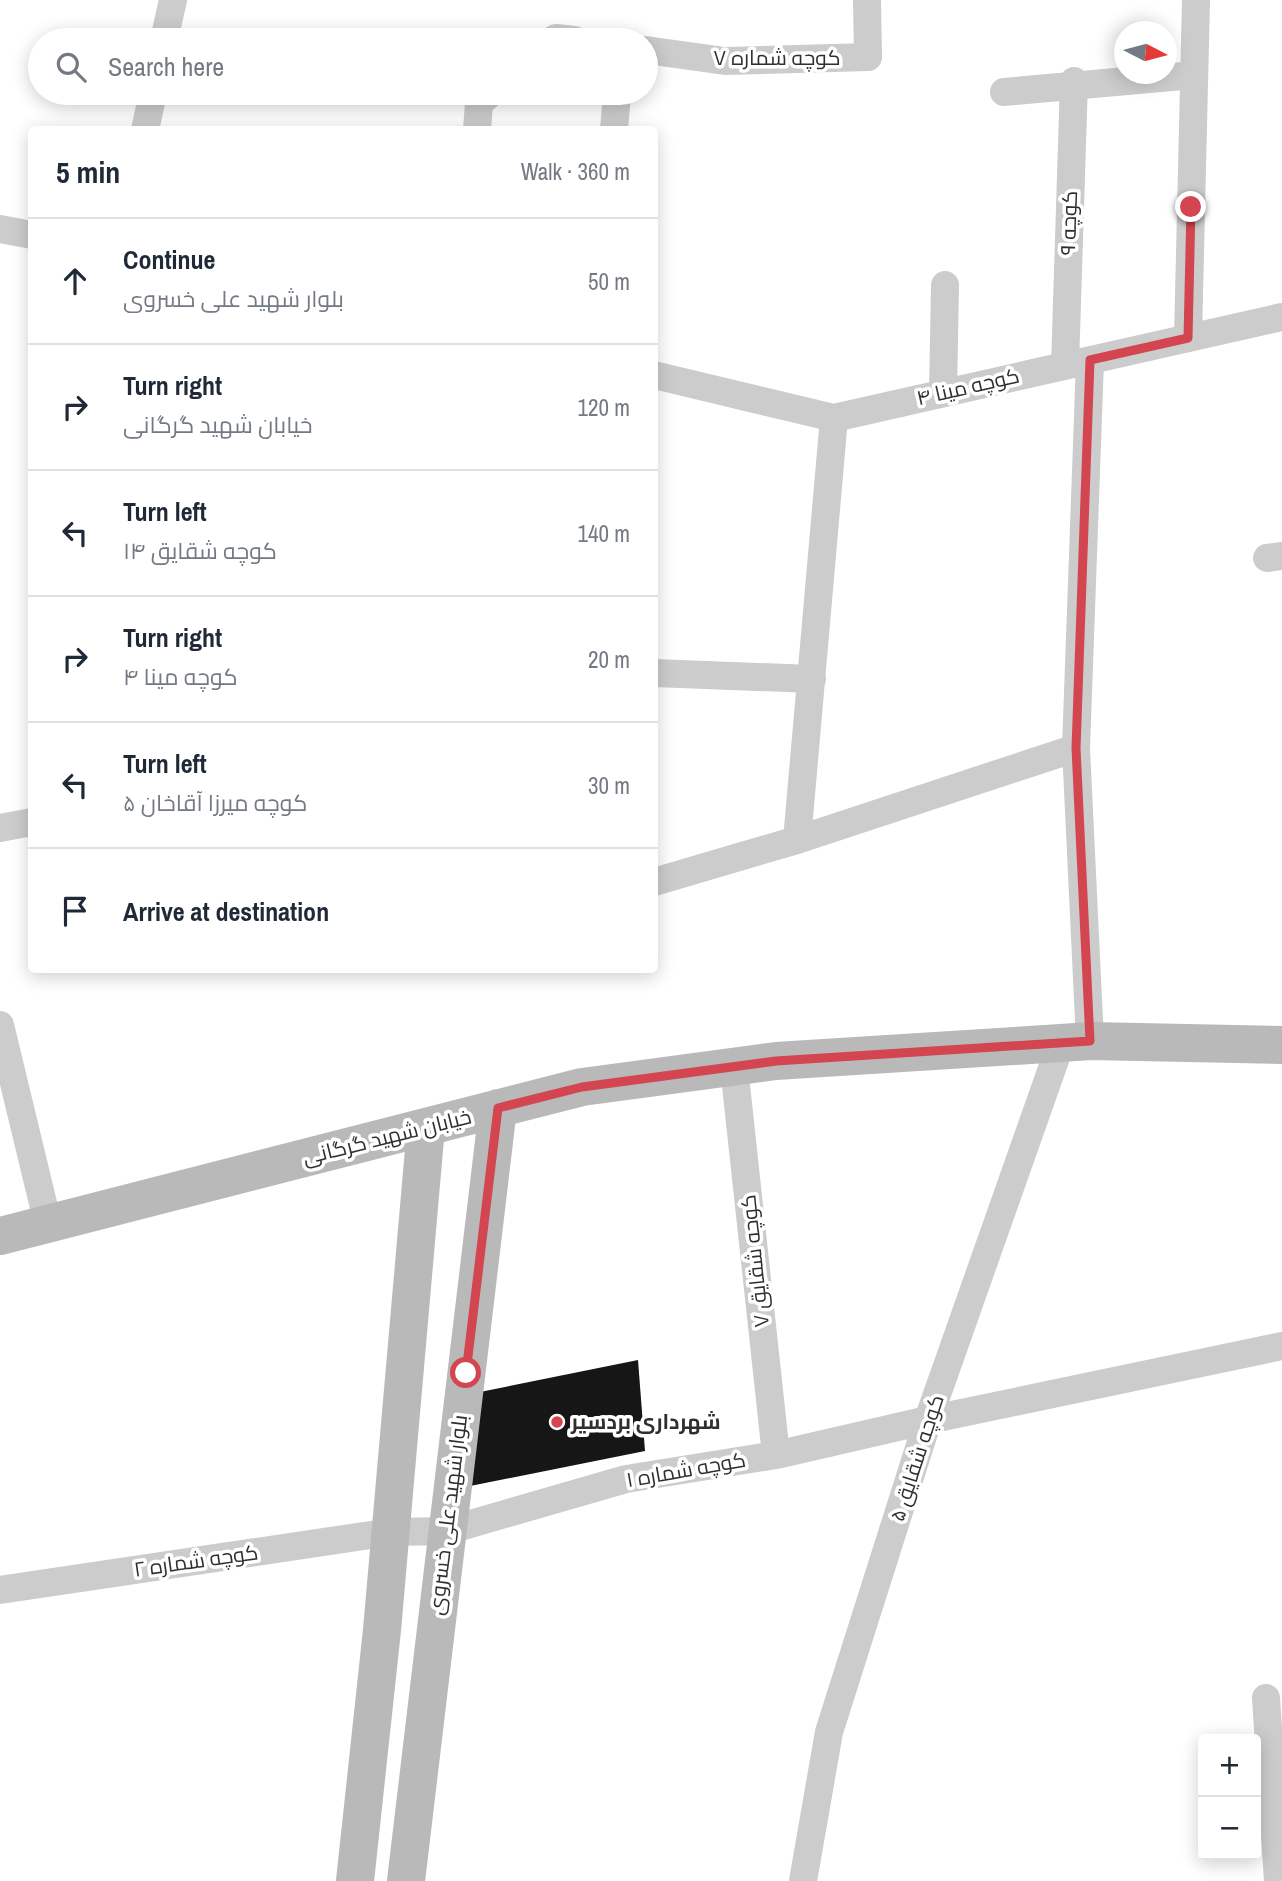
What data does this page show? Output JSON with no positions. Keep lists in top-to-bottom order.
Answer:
{
  "streets": {
    "main road": ["خیابان شهید گرگانی", "بلوار شهید علی خسروی"],
    "street": [
      "کوچه شماره ۷",
      "کوچه ۹",
      "کوچه مینا ۴",
      "کوچه شقایق ۷",
      "کوچه شقایق ۵",
      "کوچه شماره ۱",
      "کوچه شماره ۲"
    ]
  },
  "crossings": [
    ["کوچه ۹", "کوچه مینا ۴"],
    ["کوچه ۹", "خیابان شهید گرگانی"],
    ["کوچه ۹", "کوچه شقایق ۵"],
    ["خیابان شهید گرگانی", "کوچه شقایق ۷"],
    ["خیابان شهید گرگانی", "کوچه شقایق ۵"],
    ["خیابان شهید گرگانی", "بلوار شهید علی خسروی"],
    ["کوچه شقایق ۷", "کوچه شماره ۱"],
    ["کوچه شقایق ۵", "کوچه شماره ۱"],
    ["کوچه شماره ۱", "بلوار شهید علی خسروی"],
    ["کوچه شماره ۱", "کوچه شماره ۲"]
  ],
  "places": ["شهرداری بردسیر"],
  "north": "right",
  "page": {
    "search": "Search here",
    "heading": ["5 min", "Walk · 360 m"],
    "list": [
      ["Continue", "بلوار شهید علی خسروی", "50 m"],
      ["Turn right", "خیابان شهید گرگانی", "120 m"],
      ["Turn left", "کوچه شقایق ۱۴", "140 m"],
      ["Turn right", "کوچه مینا ۴", "20 m"],
      ["Turn left", "کوچه میرزا آقاخان ۵", "30 m"],
      "Arrive at destination"
    ],
    "map_buttons": ["+", "−"]
  }
}
